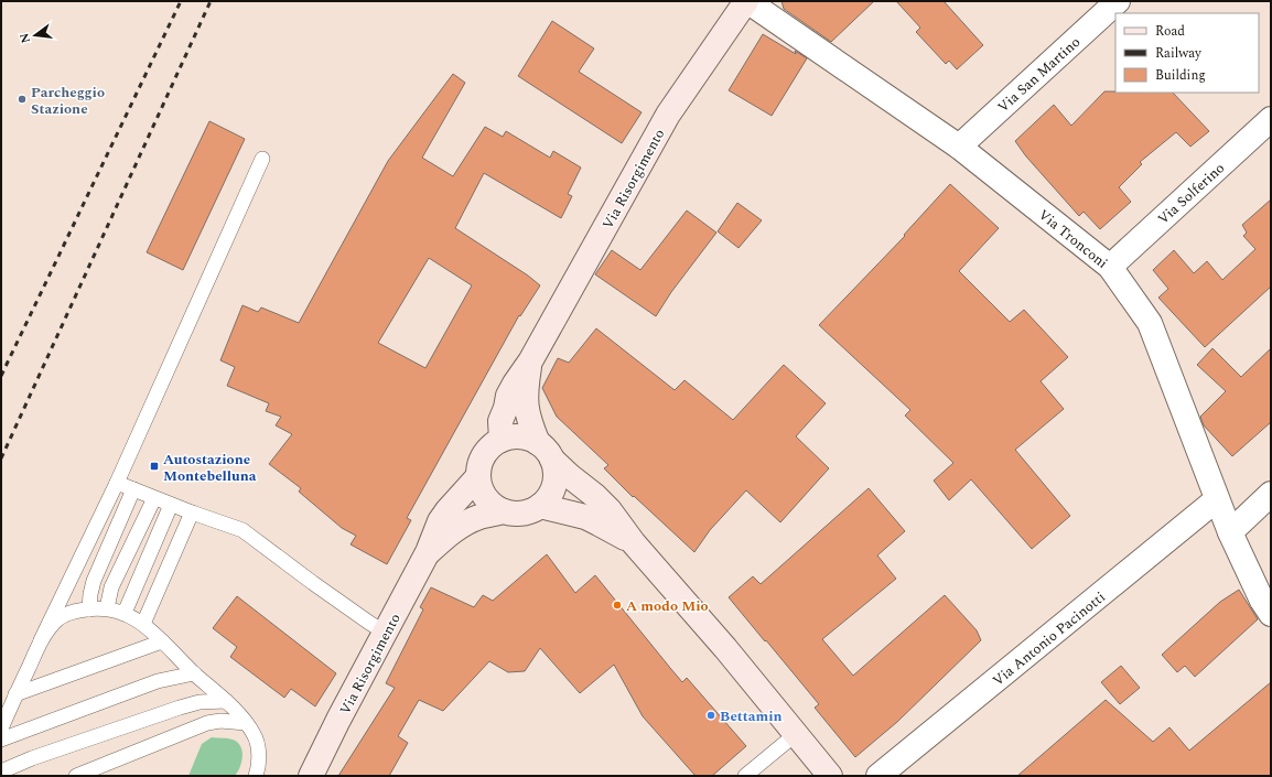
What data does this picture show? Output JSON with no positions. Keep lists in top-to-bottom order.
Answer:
{
  "streets": {
    "street": [
      "Via San Martino",
      "Via Risorgimento",
      "Via Solferino",
      "Via Tronconi",
      "Via Antonio Pacinotti"
    ]
  },
  "crossings": [
    ["Via San Martino", "Via Tronconi"],
    ["Via Risorgimento", "Via Tronconi"],
    ["Via Solferino", "Via Tronconi"],
    ["Via Tronconi", "Via Antonio Pacinotti"]
  ],
  "places": {
    "other": ["Parcheggio Stazione", "A modo Mio", "Bettamin"],
    "transit": ["Autostazione Montebelluna"]
  },
  "legend": ["Road", "Railway", "Building"],
  "north": "left"
}
